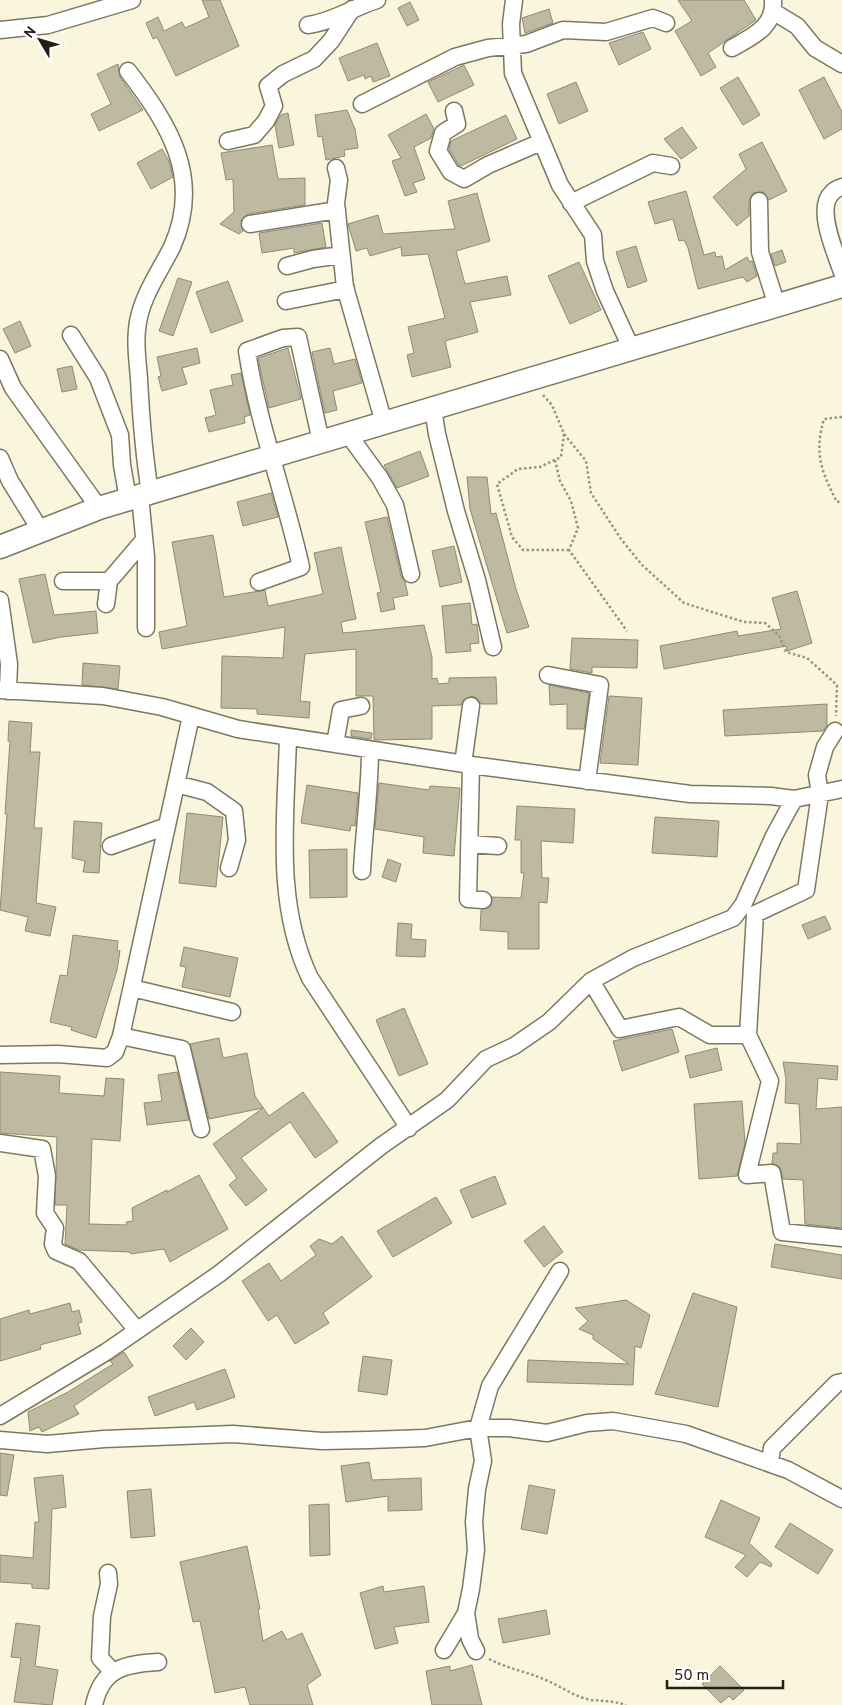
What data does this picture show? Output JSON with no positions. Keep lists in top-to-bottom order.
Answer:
{
  "scale_bar": "50 m",
  "north": "top left"
}
